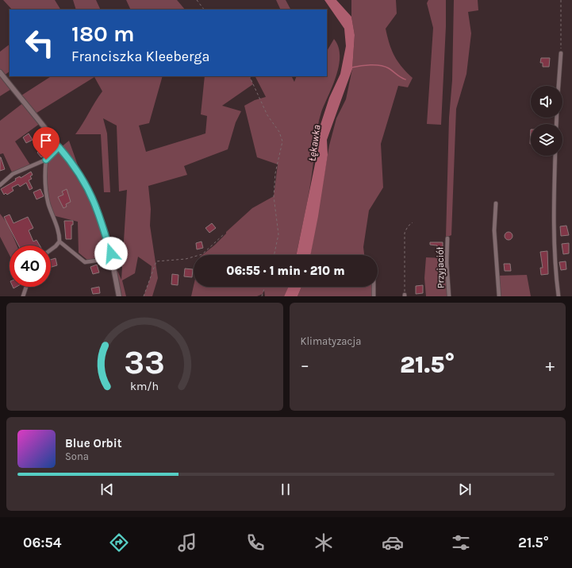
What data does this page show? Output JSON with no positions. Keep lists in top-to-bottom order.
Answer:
{
  "streets": {
    "street": ["Przyjaciół"]
  },
  "water": ["Łękawka"],
  "page": {
    "turn": ["180 m", "Franciszka Kleeberga"],
    "limit": "40",
    "trip": "06:55 · 1 min · 210 m",
    "tile": "Klimatyzacja",
    "heat": ["−", "21.5°", "+"],
    "song": ["Blue Orbit", "Sona"],
    "tabs": ["06:54", "21.5°"],
    "gauge": ["33", "km/h"]
  }
}
